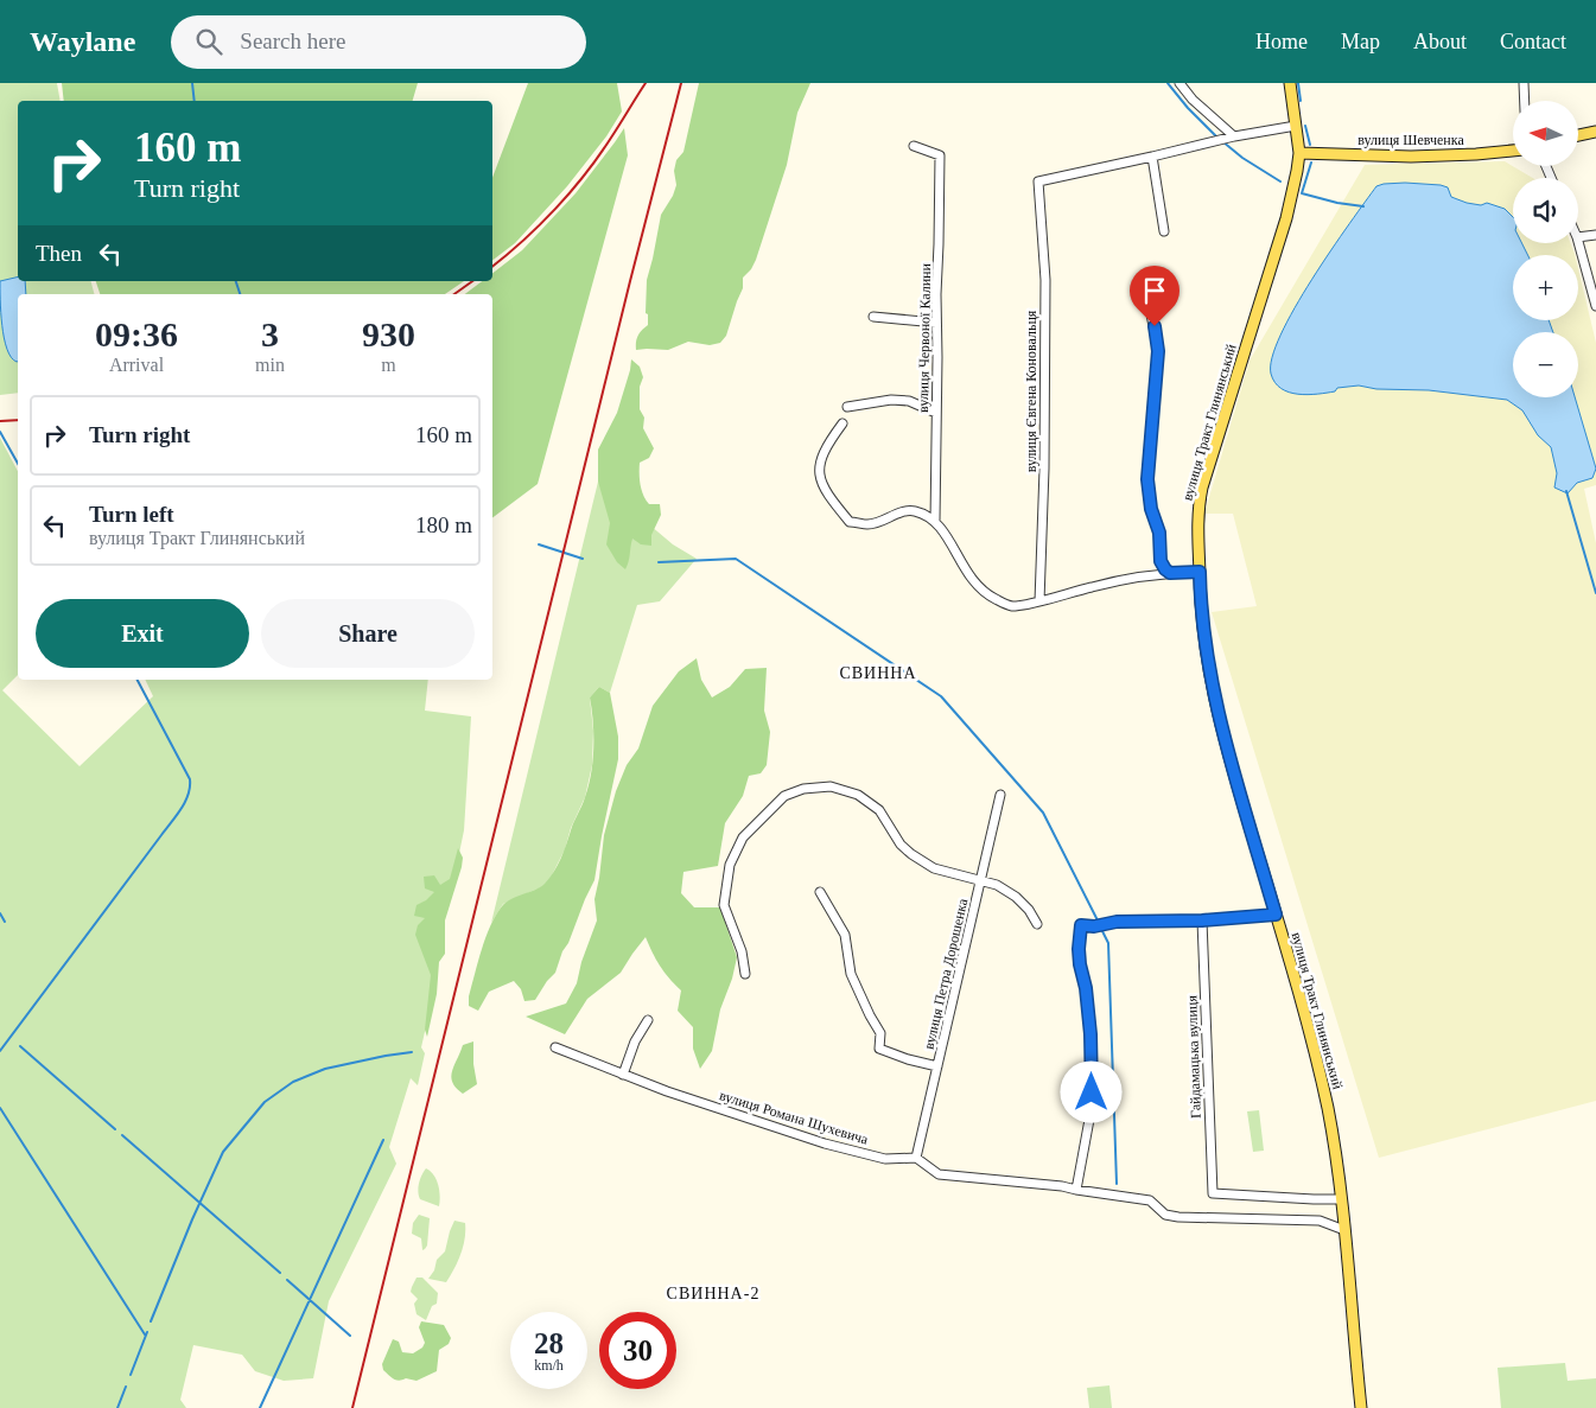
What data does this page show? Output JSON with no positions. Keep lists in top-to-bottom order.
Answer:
{
  "streets": {
    "main road": ["вулиця Шевченка", "вулиця Тракт Глинянський"],
    "street": [
      "вулиця Червоної Калини",
      "вулиця Євгена Коновальця",
      "вулиця Петра Дорошенка",
      "Гайдамацька вулиця",
      "вулиця Романа Шухевича"
    ]
  },
  "crossings": [
    ["вулиця Шевченка", "вулиця Тракт Глинянський"],
    ["вулиця Тракт Глинянський", "Гайдамацька вулиця"],
    ["вулиця Петра Дорошенка", "вулиця Романа Шухевича"]
  ],
  "districts": ["СВИННА", "СВИННА-2"],
  "north": "left",
  "page": {
    "header": "Waylane",
    "search": "Search here",
    "nav": [
      "Home",
      "Map",
      "About",
      "Contact"
    ],
    "map_buttons": ["+", "−"],
    "turn": ["160 m", "Turn right"],
    "then": "Then",
    "eta": [
      "09:36",
      "Arrival",
      "3",
      "min",
      "930",
      "m"
    ],
    "list": [
      {
        "name": "Turn right",
        "value": "160 m"
      },
      {
        "name": "Turn left",
        "note": "вулиця Тракт Глинянський",
        "value": "180 m"
      }
    ],
    "buttons": ["Exit", "Share"],
    "speed": "28 km/h",
    "limit": "30"
  }
}
